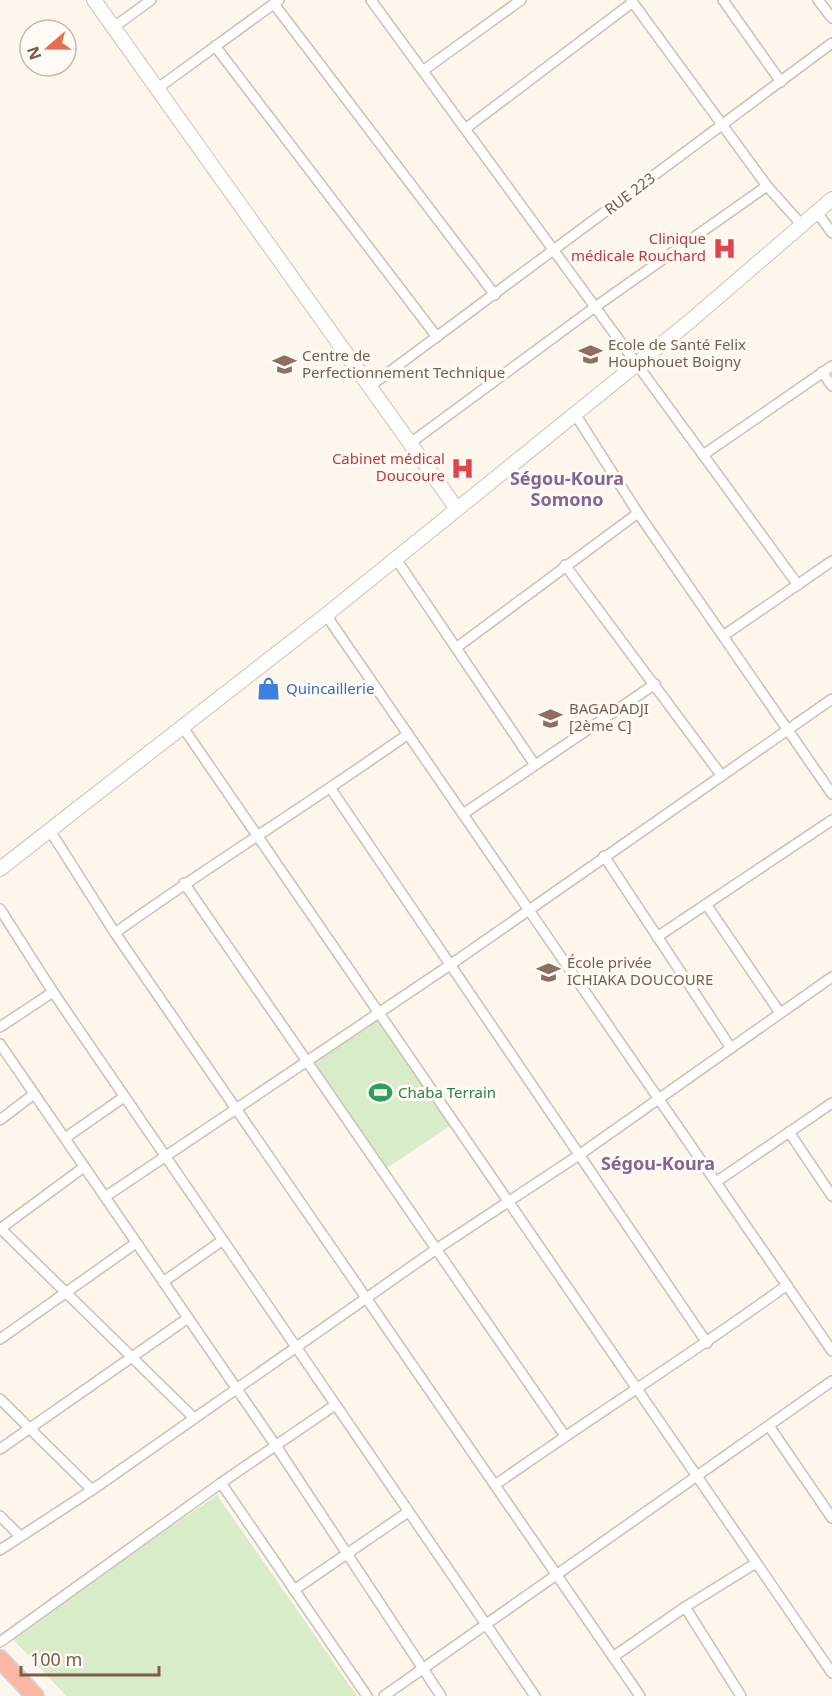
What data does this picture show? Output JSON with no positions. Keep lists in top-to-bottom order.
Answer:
{
  "streets": {
    "street": ["RUE 223"]
  },
  "districts": ["Ségou-Koura Somono", "Ségou-Koura"],
  "places": {
    "hospital": ["Clinique médicale Rouchard", "Cabinet médical Doucoure"],
    "school or university": [
      "Ecole de Santé Felix Houphouet Boigny",
      "Centre de Perfectionnement Technique",
      "BAGADADJI [2ème C]",
      "École privée ICHIAKA DOUCOURE"
    ],
    "shop": ["Quincaillerie"],
    "sports": ["Chaba Terrain"]
  },
  "scale_bar": "100 m",
  "north": "left"
}
